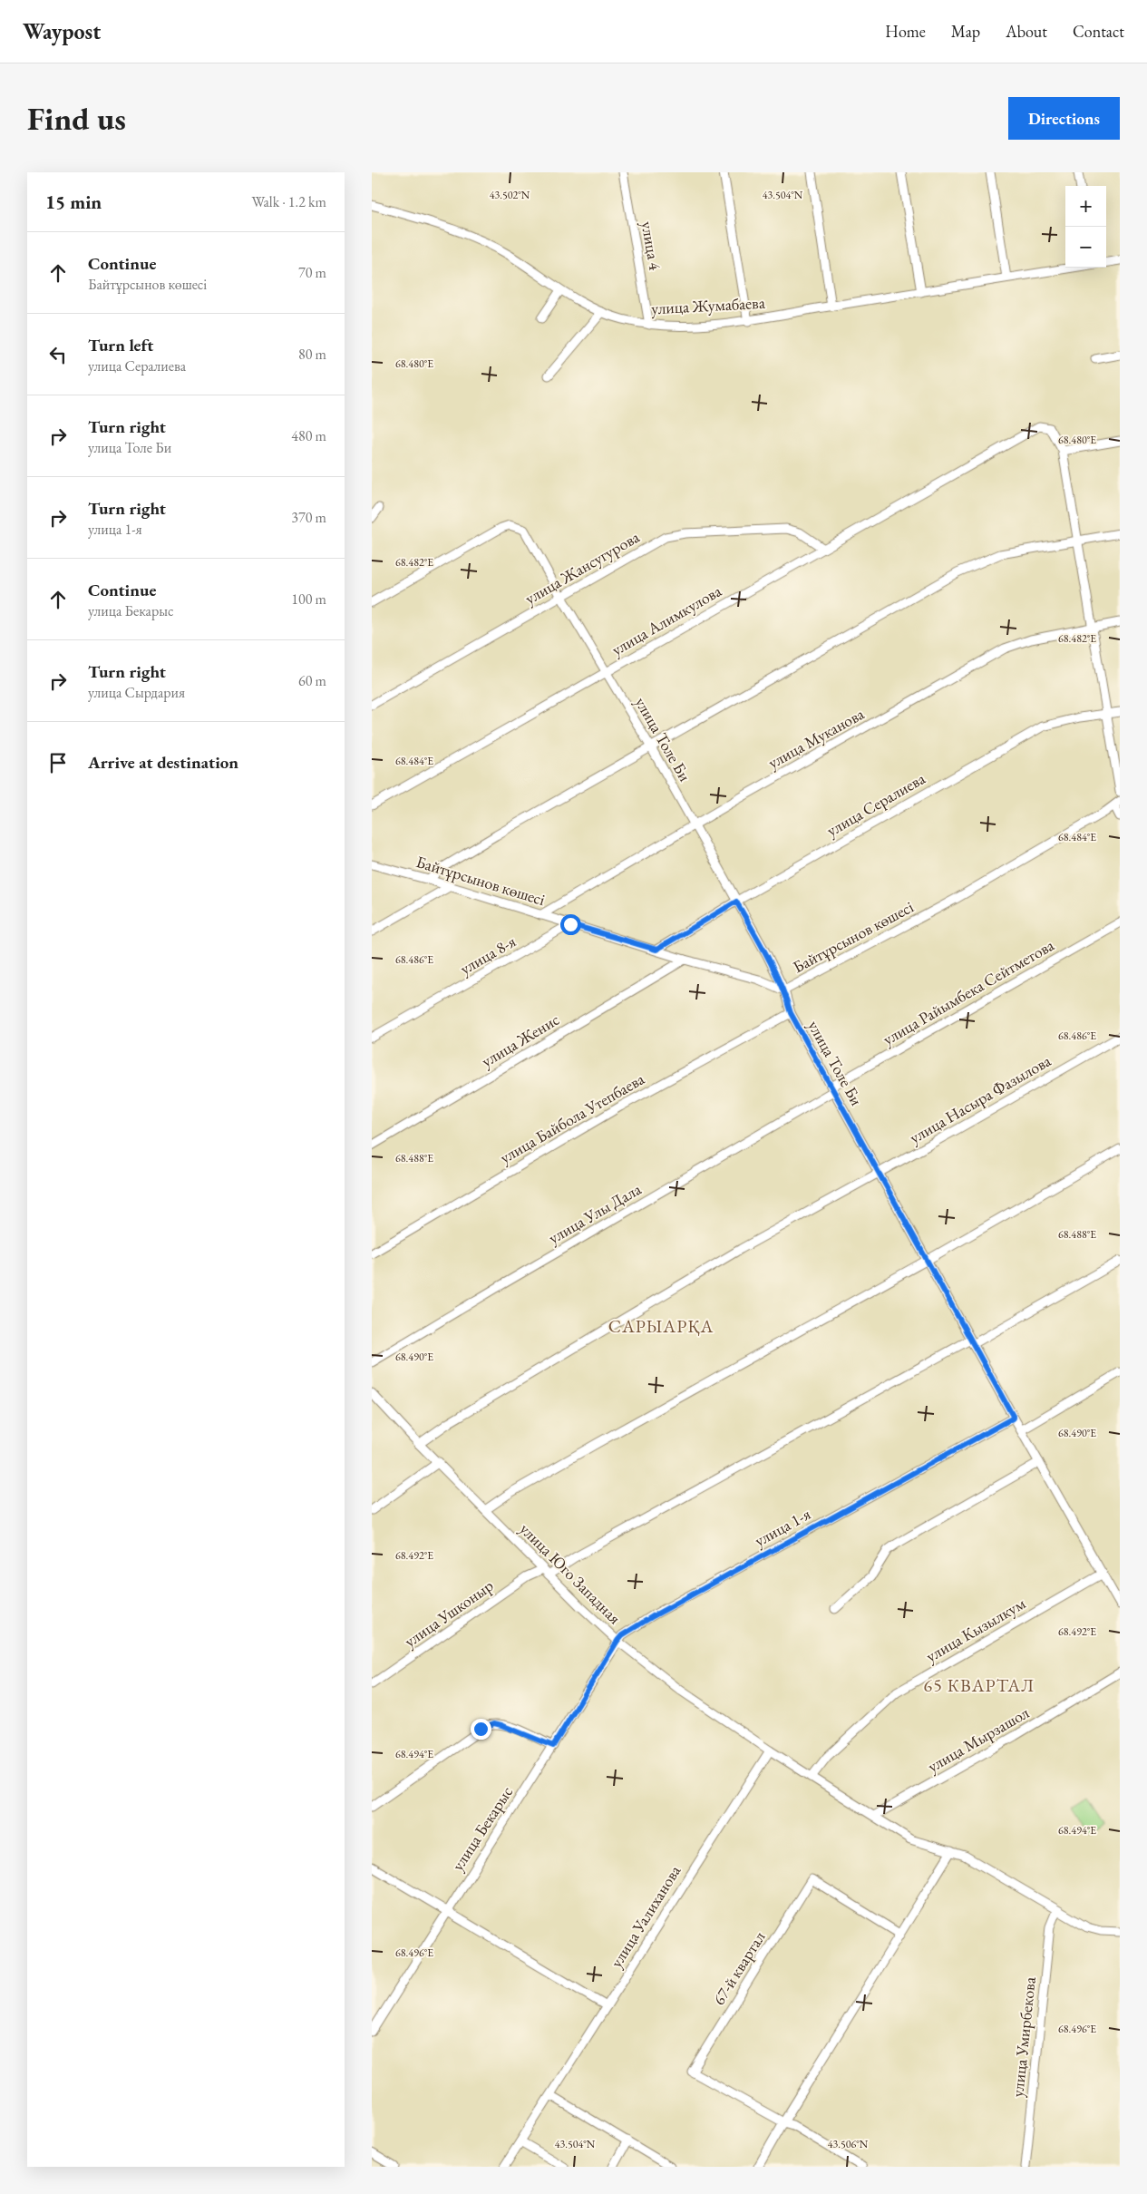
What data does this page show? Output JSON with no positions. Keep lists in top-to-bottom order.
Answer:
{
  "streets": {
    "street": [
      "улица 4",
      "улица Жумабаева",
      "улица Жансугурова",
      "улица Алимкулова",
      "улица Муканова",
      "улица Толе Би",
      "улица Сералиева",
      "Байтұрсынов көшесі",
      "улица 8-я",
      "улица Райымбека Сейтметова",
      "улица Женис",
      "улица Насыра Фазылова",
      "улица Байбола Утепбаева",
      "улица Улы Дала",
      "улица 1-я",
      "улица Юго Западная",
      "улица Ушконыр",
      "улица Кызылкум",
      "улица Мырзашол",
      "улица Бекарыс",
      "улица Уалиханова",
      "67-й квартал",
      "улица Умирбекова"
    ]
  },
  "crossings": [
    ["улица 4", "улица Жумабаева"],
    ["улица Жансугурова", "улица Алимкулова"],
    ["улица Жансугурова", "улица Толе Би"],
    ["улица Алимкулова", "улица Толе Би"],
    ["улица Муканова", "улица Толе Би"],
    ["улица Муканова", "Байтұрсынов көшесі"],
    ["улица Толе Би", "улица Сералиева"],
    ["улица Толе Би", "Байтұрсынов көшесі"],
    ["улица Толе Би", "улица Райымбека Сейтметова"],
    ["улица Толе Би", "улица Насыра Фазылова"],
    ["улица Толе Би", "улица Байбола Утепбаева"],
    ["улица Толе Би", "улица Улы Дала"],
    ["улица Толе Би", "улица 1-я"],
    ["улица Толе Би", "улица Ушконыр"],
    ["улица Толе Би", "улица Кызылкум"],
    ["улица Сералиева", "Байтұрсынов көшесі"],
    ["Байтұрсынов көшесі", "улица 8-я"],
    ["Байтұрсынов көшесі", "улица Женис"],
    ["улица Райымбека Сейтметова", "улица Улы Дала"],
    ["улица Насыра Фазылова", "улица Юго Западная"],
    ["улица 1-я", "улица Юго Западная"],
    ["улица 1-я", "улица Бекарыс"],
    ["улица Юго Западная", "улица Ушконыр"],
    ["улица Юго Западная", "улица Кызылкум"],
    ["улица Юго Западная", "улица Мырзашол"],
    ["улица Юго Западная", "улица Бекарыс"],
    ["улица Юго Западная", "улица Уалиханова"],
    ["улица Юго Западная", "улица Умирбекова"]
  ],
  "districts": ["САРЫАРҚА", "65 КВАРТАЛ"],
  "page": {
    "header": "Waypost",
    "nav": [
      "Home",
      "Map",
      "About",
      "Contact"
    ],
    "buttons": "Directions",
    "title": "Find us",
    "heading": ["15 min", "Walk · 1.2 km"],
    "map_buttons": ["+", "−"],
    "list": [
      ["Continue", "Байтұрсынов көшесі", "70 m"],
      ["Turn left", "улица Сералиева", "80 m"],
      ["Turn right", "улица Толе Би", "480 m"],
      ["Turn right", "улица 1-я", "370 m"],
      ["Continue", "улица Бекарыс", "100 m"],
      ["Turn right", "улица Сырдария", "60 m"],
      "Arrive at destination"
    ]
  },
  "coordinates": [
    "43.502°N",
    "43.504°N",
    "68.480°E",
    "68.482°E",
    "68.484°E",
    "68.486°E",
    "68.488°E",
    "68.490°E",
    "68.492°E",
    "68.494°E",
    "68.496°E",
    "43.506°N"
  ]
}
